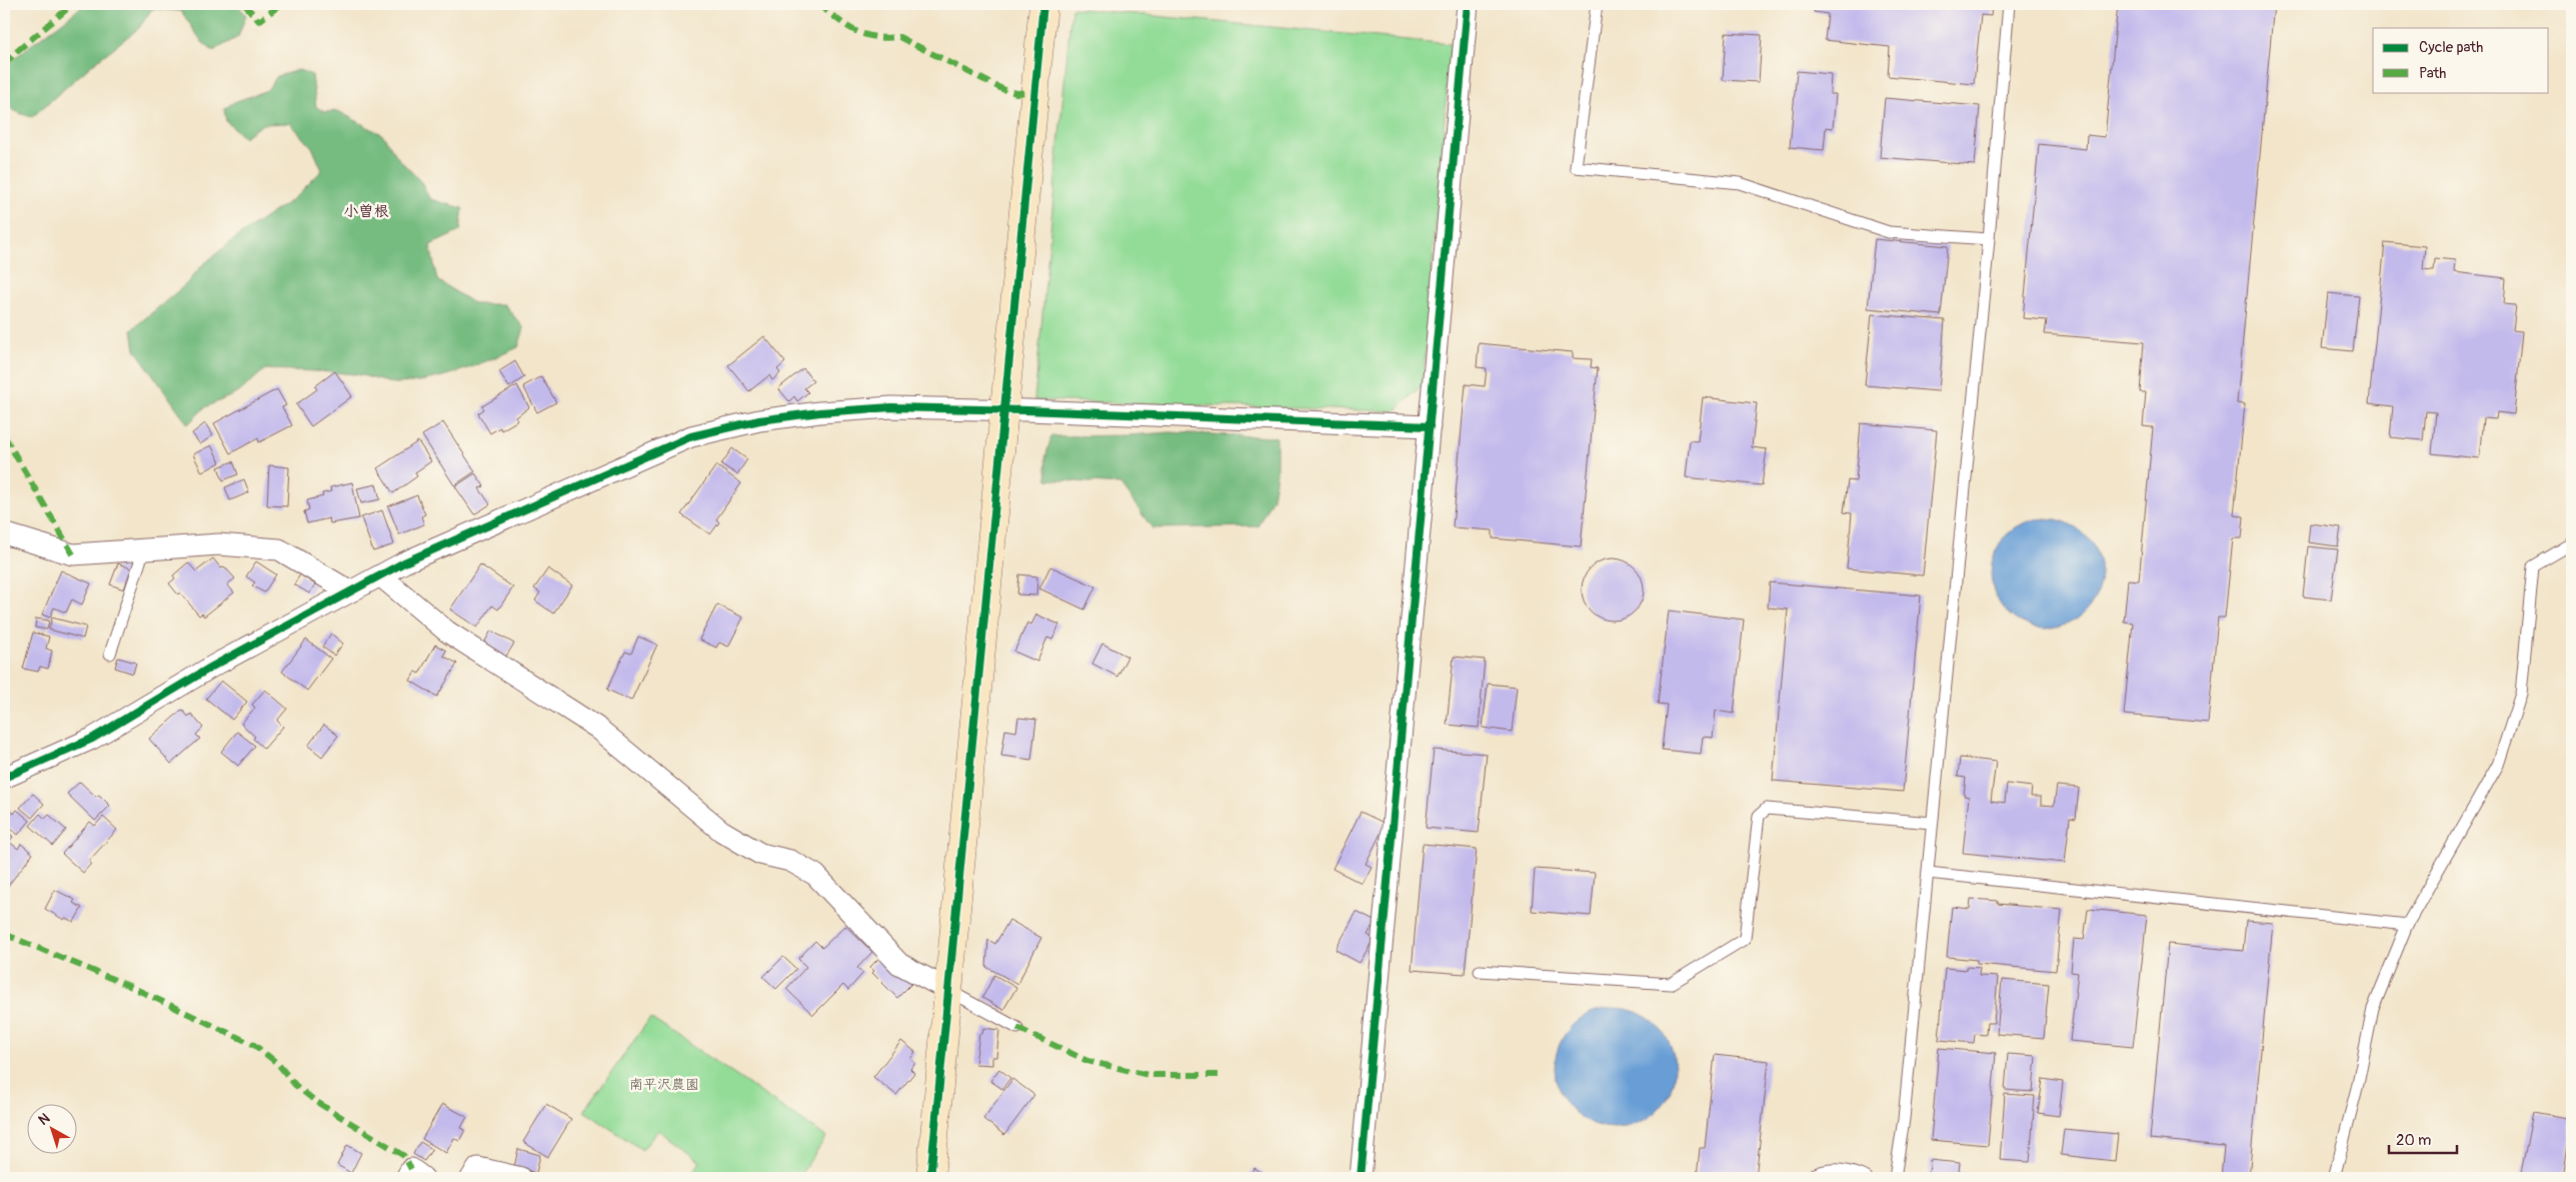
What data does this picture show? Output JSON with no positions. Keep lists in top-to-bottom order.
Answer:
{
  "districts": ["小曽根"],
  "parks": ["南平沢農園"],
  "legend": ["Cycle path", "Path"],
  "scale_bar": "20 m",
  "north": "top left"
}
